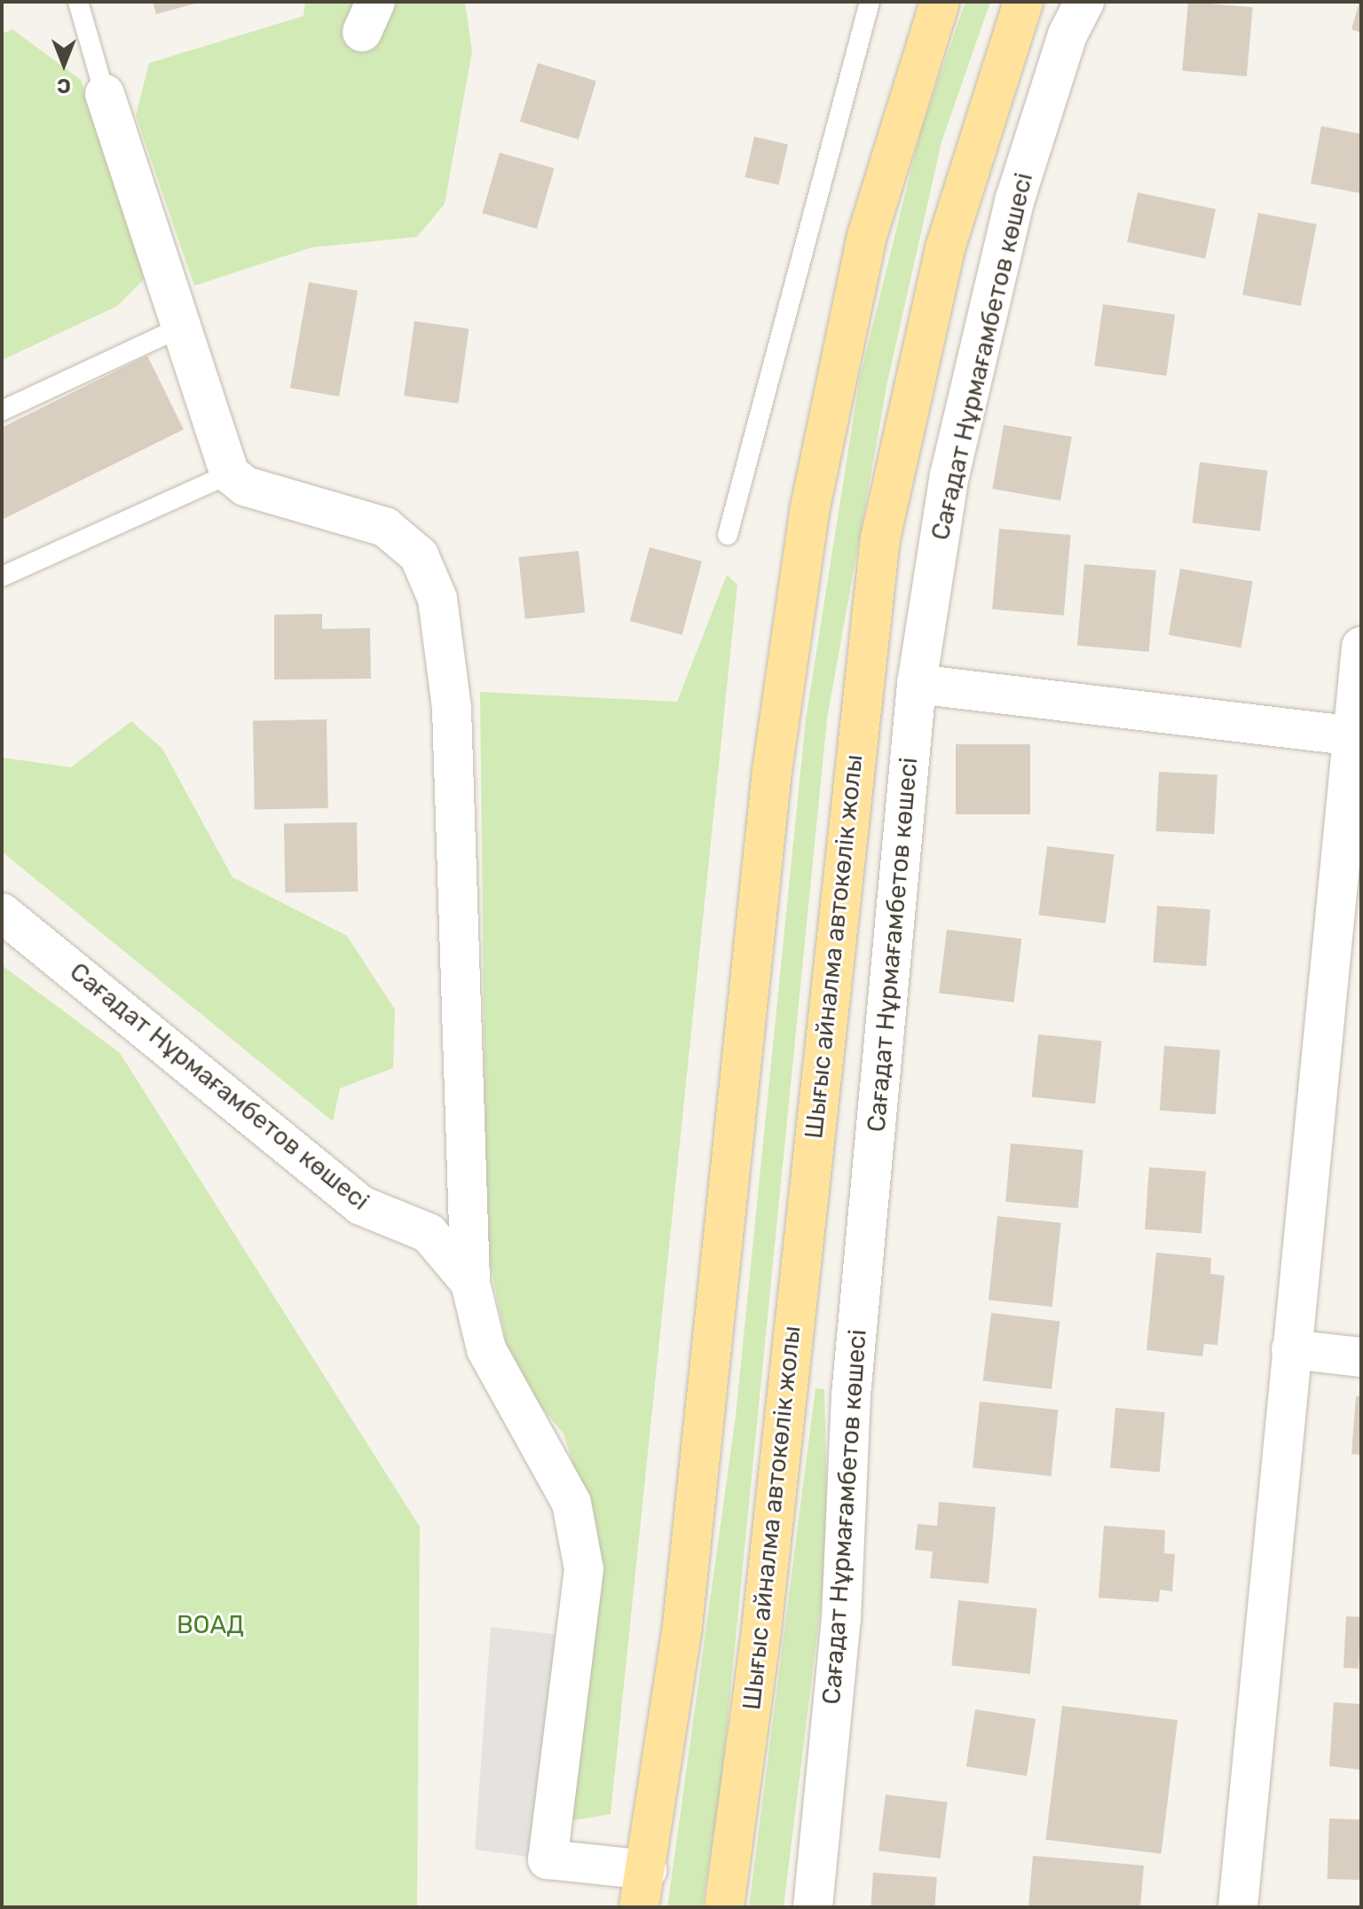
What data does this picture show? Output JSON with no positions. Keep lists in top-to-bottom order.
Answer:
{
  "streets": {
    "main road": ["Шығыс айналма автокөлік жолы"],
    "street": ["Сағадат Нұрмағамбетов көшесі"]
  },
  "parks": ["ВОАД"],
  "north": "bottom"
}
